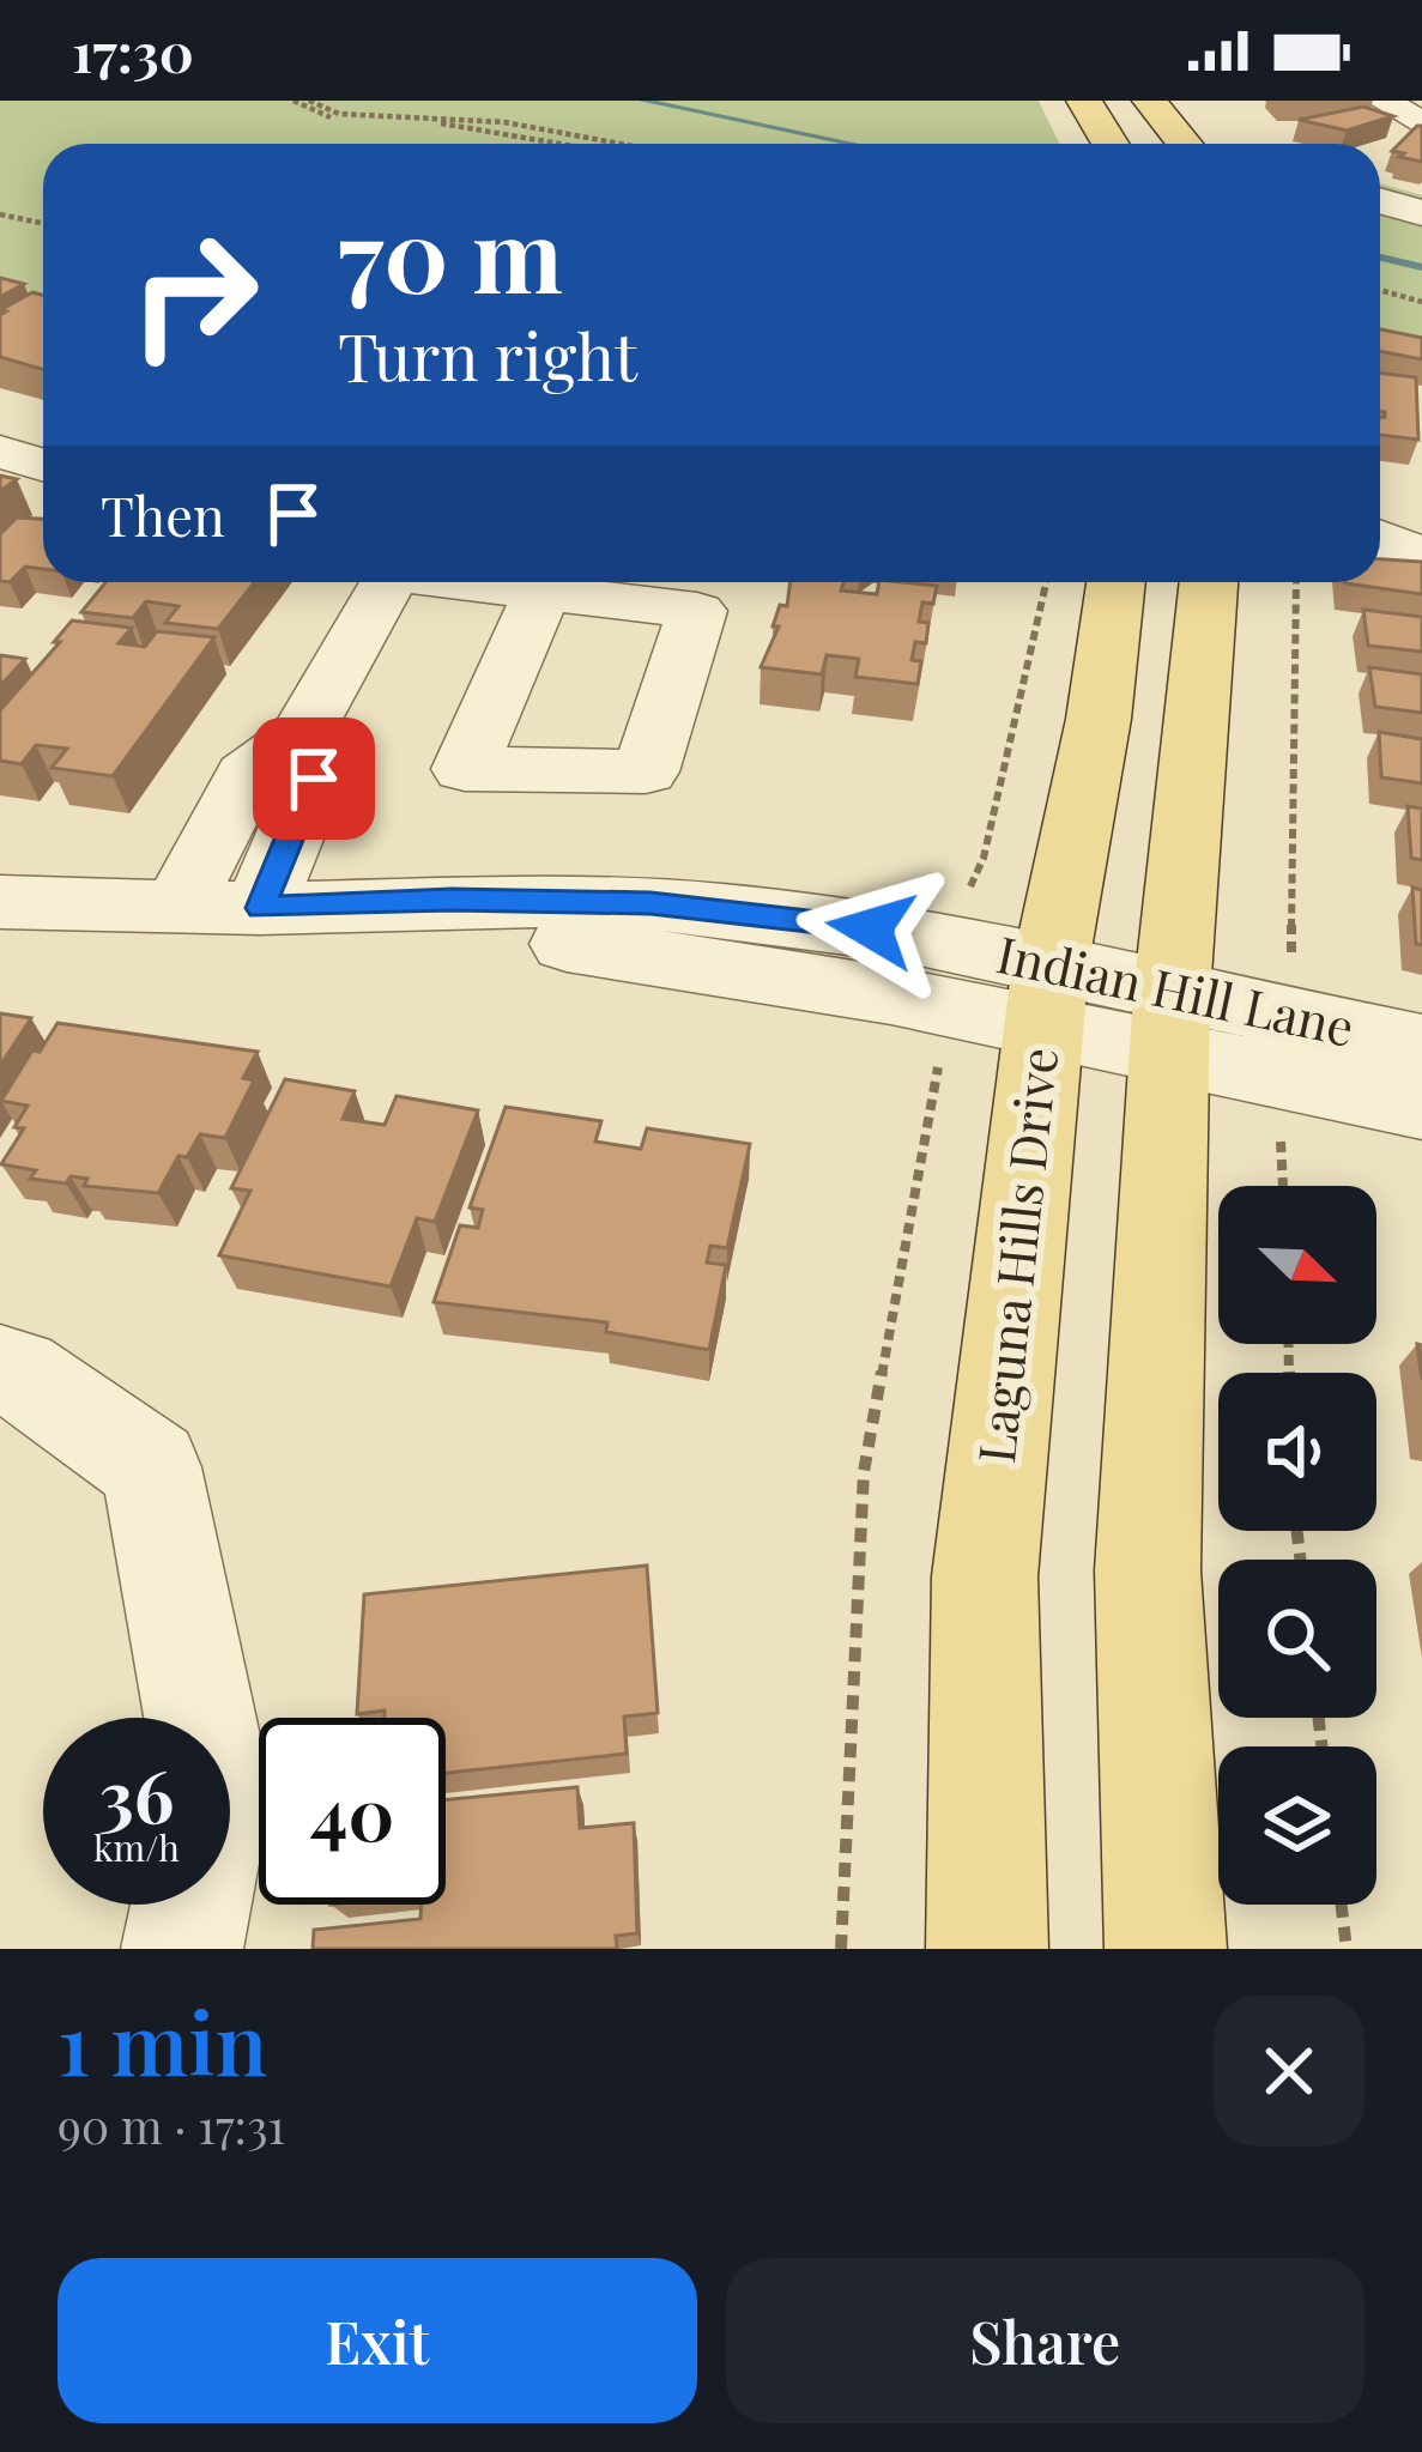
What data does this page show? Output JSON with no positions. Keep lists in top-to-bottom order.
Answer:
{
  "streets": {
    "main road": ["Laguna Hills Drive"],
    "street": ["Indian Hill Lane"]
  },
  "crossings": [
    ["Indian Hill Lane", "Laguna Hills Drive"]
  ],
  "north": "bottom right",
  "page": {
    "status": "17:30",
    "turn": ["70 m", "Turn right"],
    "then": "Then",
    "speed": "36 km/h",
    "limit": "40",
    "heading": ["1 min", "90 m · 17:31"],
    "buttons": ["Exit", "Share"]
  }
}
